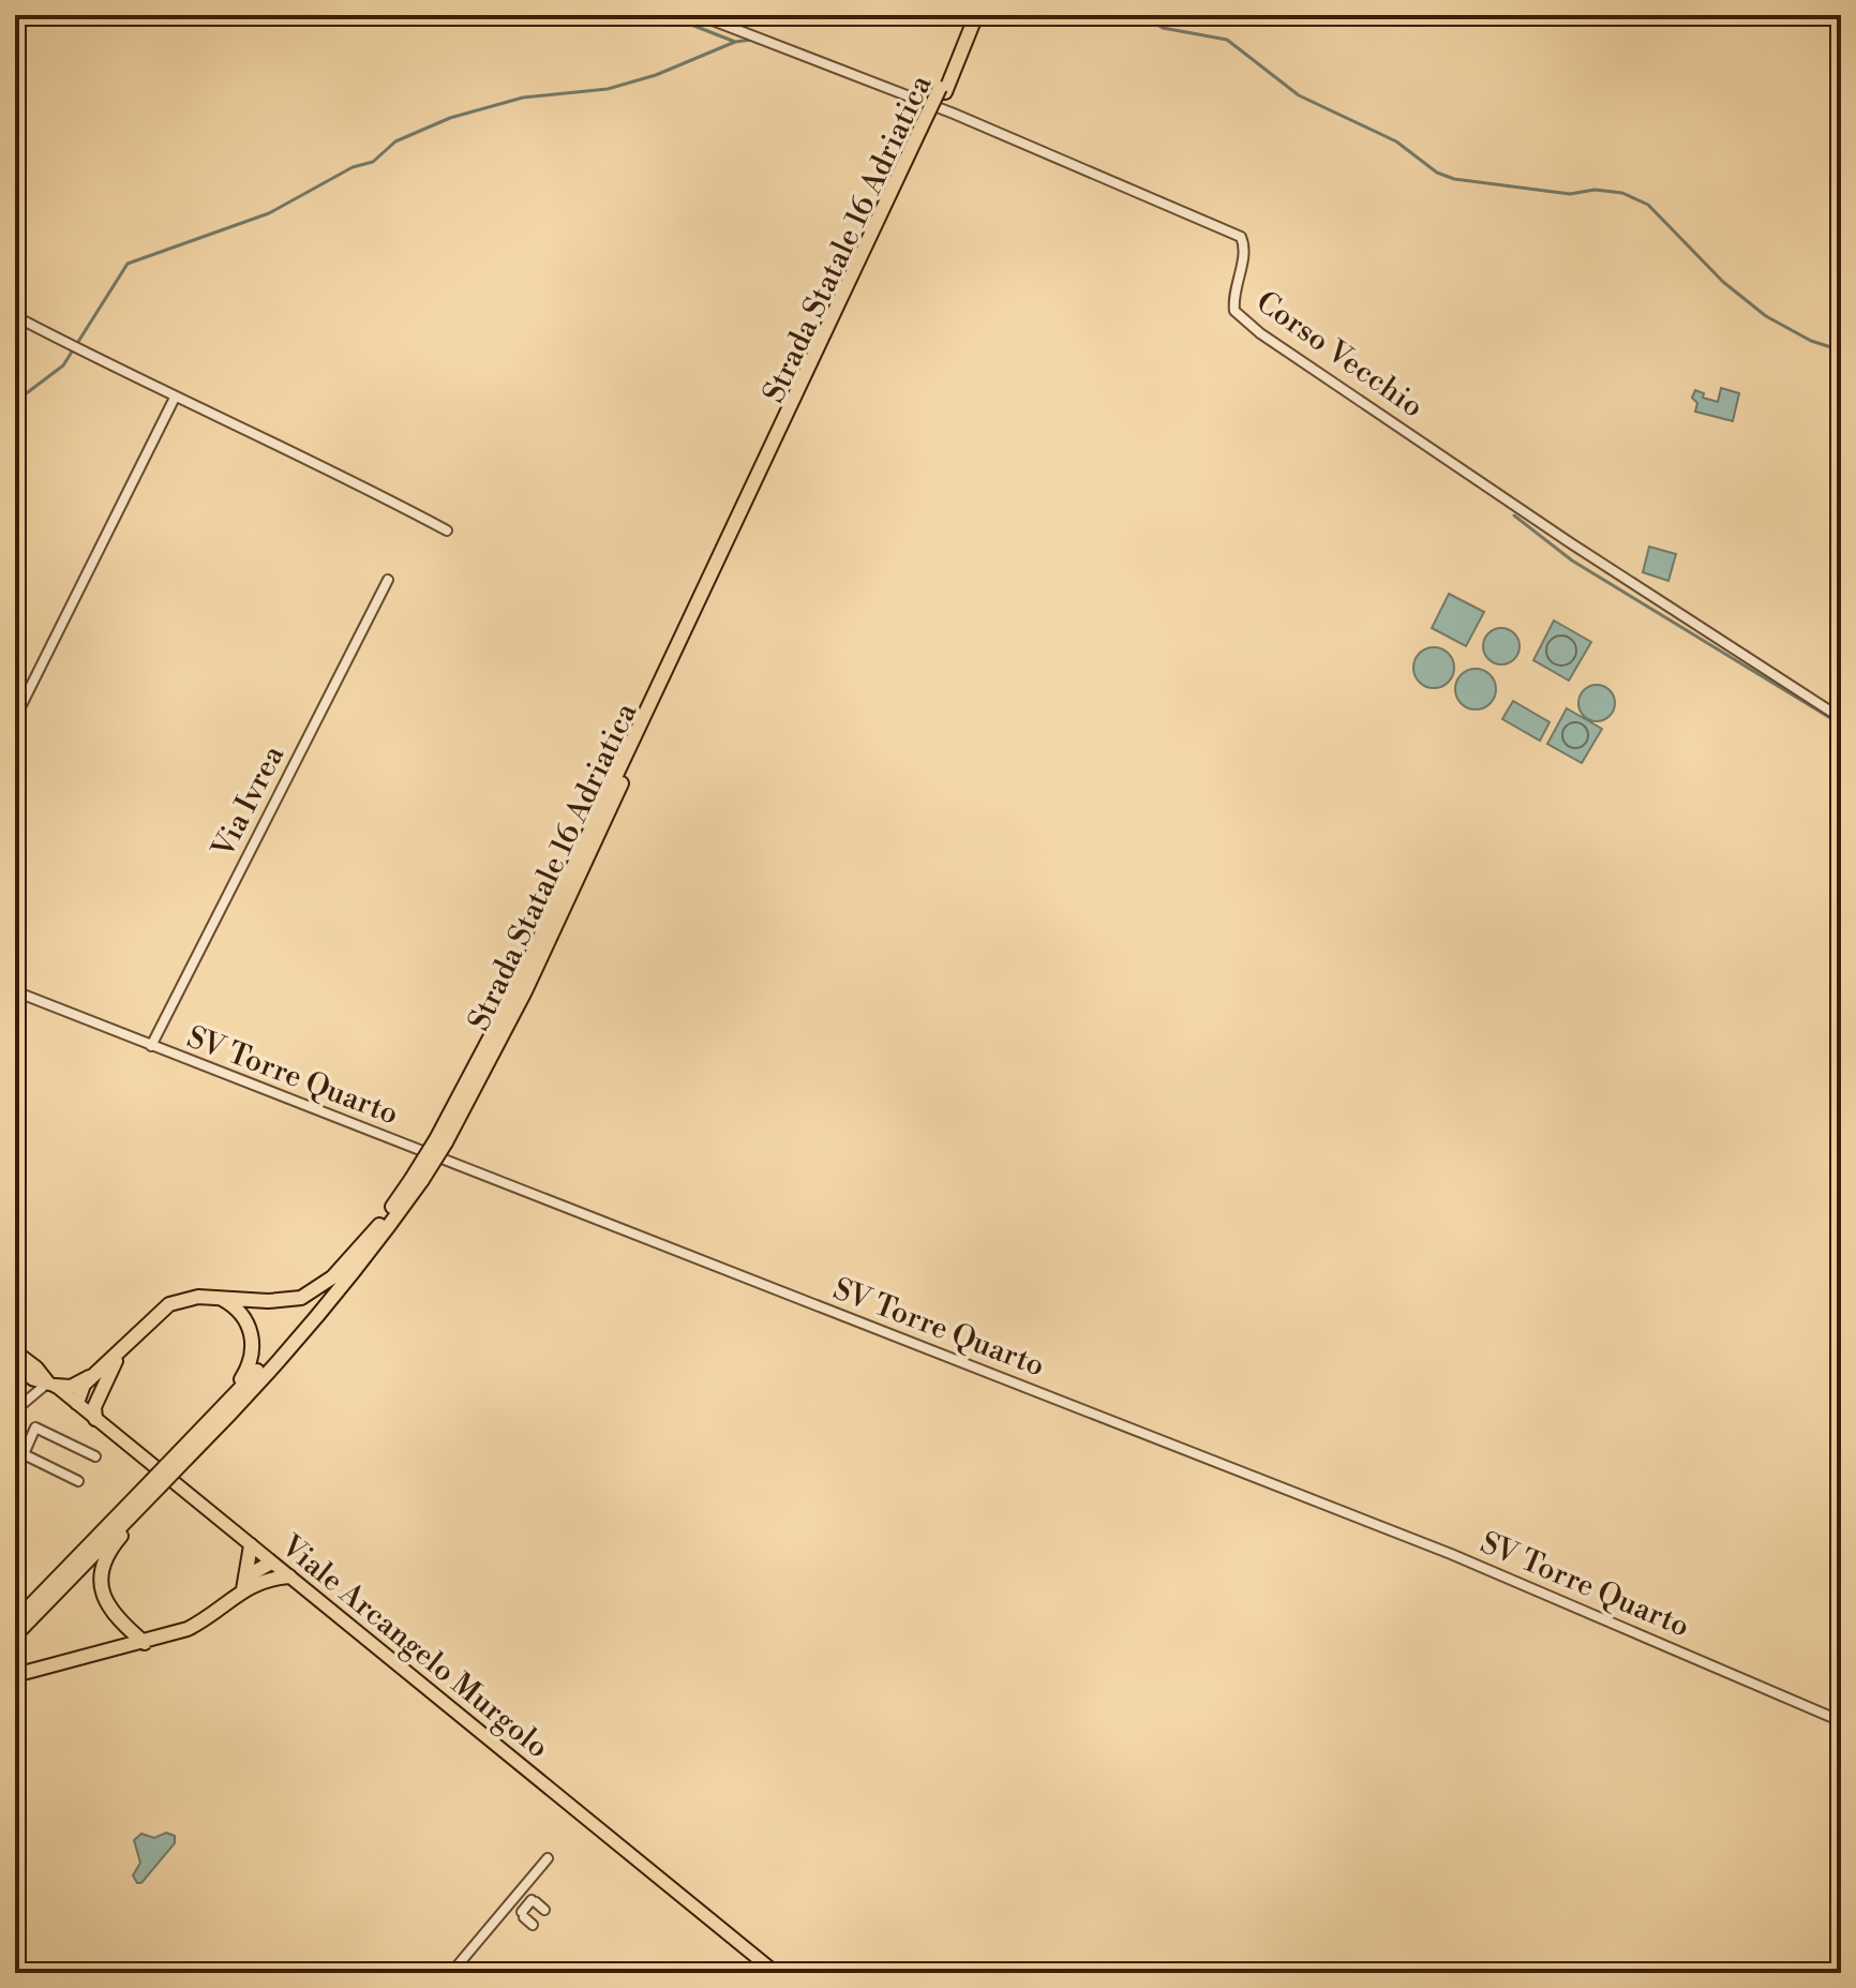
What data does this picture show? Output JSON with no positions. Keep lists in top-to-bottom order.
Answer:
{
  "streets": {
    "highway": ["Strada Statale 16 Adriatica"],
    "main road": ["Viale Arcangelo Murgolo"],
    "street": ["Corso Vecchio", "Via Ivrea", "SV Torre Quarto"]
  },
  "crossings": [
    ["Via Ivrea", "SV Torre Quarto"]
  ]
}
